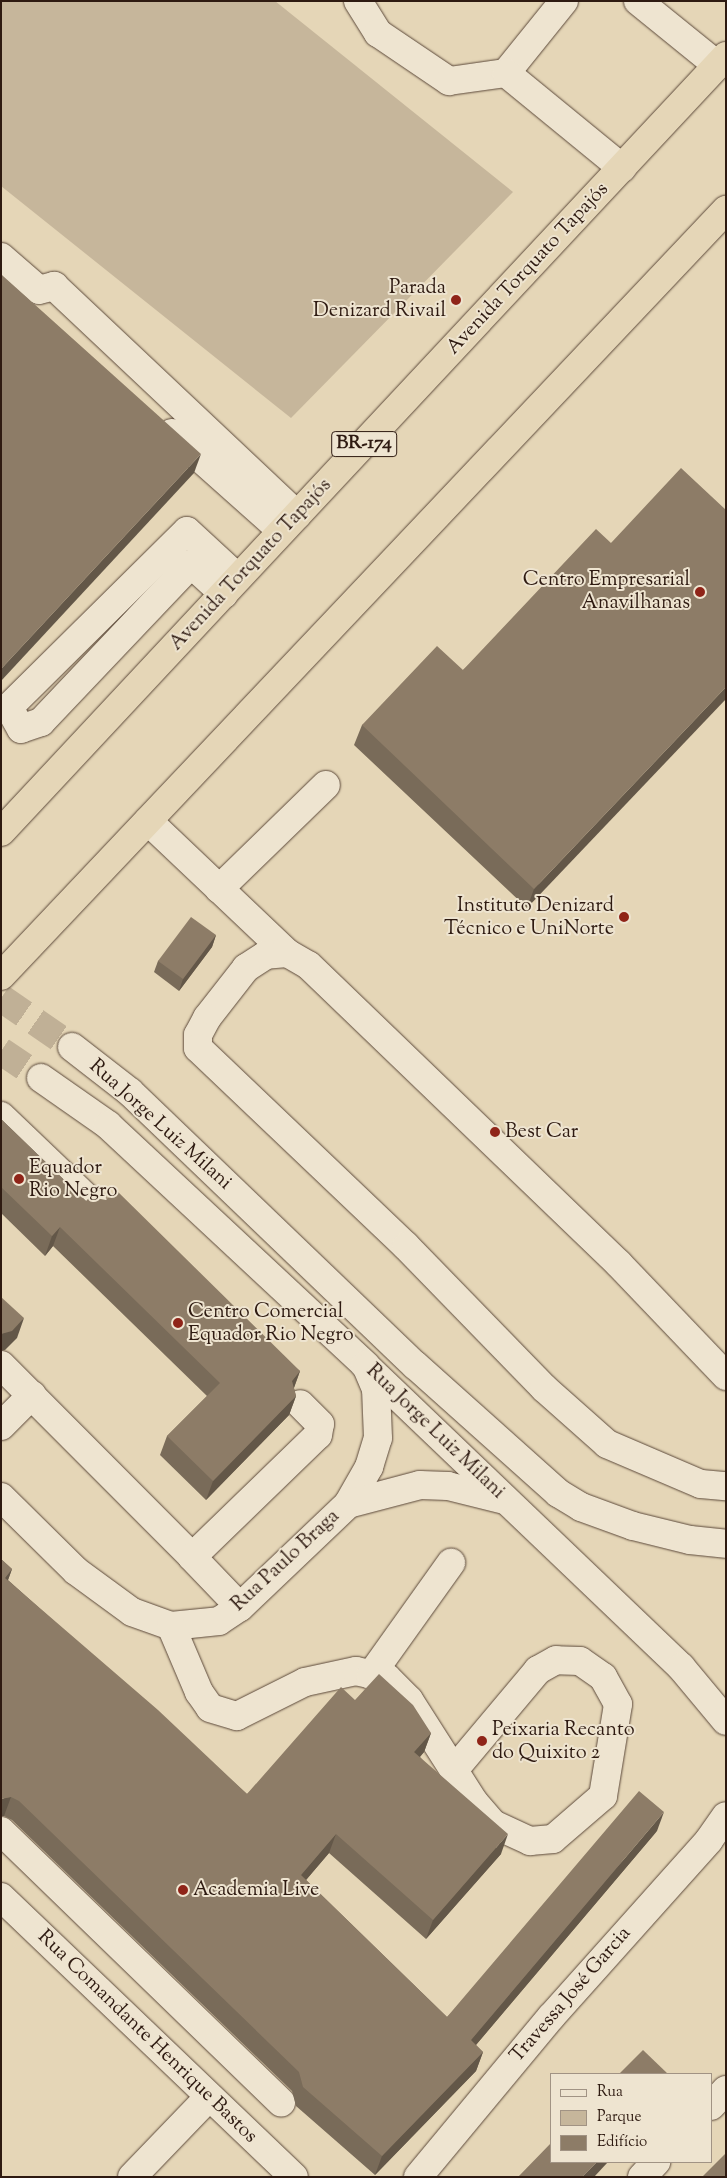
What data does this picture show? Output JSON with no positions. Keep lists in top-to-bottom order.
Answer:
{
  "streets": {
    "highway": ["Avenida Torquato Tapajós", "BR-174"],
    "street": [
      "Rua Jorge Luiz Milani",
      "Rua Paulo Braga",
      "Travessa José Garcia",
      "Rua Comandante Henrique Bastos"
    ]
  },
  "crossings": [
    ["Rua Jorge Luiz Milani", "Rua Paulo Braga"]
  ],
  "places": [
    "Parada Denizard Rivail",
    "Centro Empresarial Anavilhanas",
    "Instituto Denizard Técnico e UniNorte",
    "Best Car",
    "Equador Rio Negro",
    "Centro Comercial Equador Rio Negro",
    "Peixaria Recanto do Quixito 2",
    "Academia Live"
  ],
  "legend": ["Rua", "Parque", "Edifício"]
}
